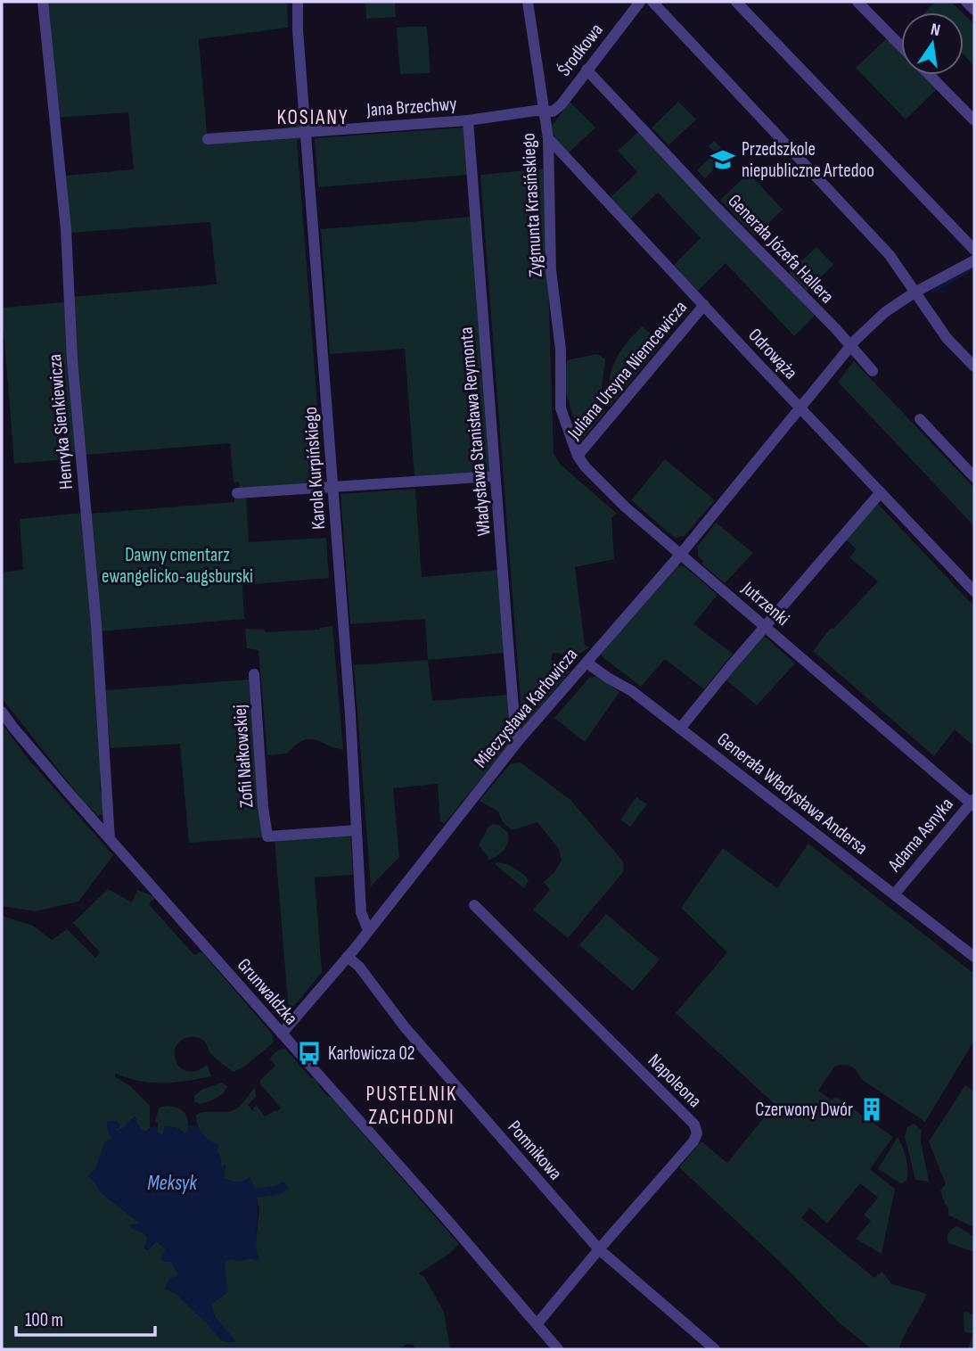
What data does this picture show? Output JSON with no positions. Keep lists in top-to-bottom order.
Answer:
{
  "streets": {
    "street": [
      "Środkowa",
      "Jana Brzechwy",
      "Zygmunta Krasińskiego",
      "Generała Józefa Hallera",
      "Odrowąża",
      "Juliana Ursyna Niemcewicza",
      "Henryka Sienkiewicza",
      "Władysława Stanisława Reymonta",
      "Karola Kurpińskiego",
      "Jutrzenki",
      "Mieczysława Karłowicza",
      "Zofii Nałkowskiej",
      "Generała Władysława Andersa",
      "Adama Asnyka",
      "Grunwaldzka",
      "Napoleona",
      "Pomnikowa"
    ]
  },
  "crossings": [
    ["Środkowa", "Jana Brzechwy"],
    ["Środkowa", "Zygmunta Krasińskiego"],
    ["Środkowa", "Generała Józefa Hallera"],
    ["Jana Brzechwy", "Zygmunta Krasińskiego"],
    ["Jana Brzechwy", "Władysława Stanisława Reymonta"],
    ["Jana Brzechwy", "Karola Kurpińskiego"],
    ["Zygmunta Krasińskiego", "Odrowąża"],
    ["Zygmunta Krasińskiego", "Jutrzenki"],
    ["Generała Józefa Hallera", "Mieczysława Karłowicza"],
    ["Odrowąża", "Juliana Ursyna Niemcewicza"],
    ["Odrowąża", "Mieczysława Karłowicza"],
    ["Juliana Ursyna Niemcewicza", "Jutrzenki"],
    ["Henryka Sienkiewicza", "Grunwaldzka"],
    ["Władysława Stanisława Reymonta", "Mieczysława Karłowicza"],
    ["Karola Kurpińskiego", "Mieczysława Karłowicza"],
    ["Karola Kurpińskiego", "Zofii Nałkowskiej"],
    ["Jutrzenki", "Mieczysława Karłowicza"],
    ["Jutrzenki", "Adama Asnyka"],
    ["Mieczysława Karłowicza", "Generała Władysława Andersa"],
    ["Mieczysława Karłowicza", "Grunwaldzka"],
    ["Mieczysława Karłowicza", "Pomnikowa"],
    ["Generała Władysława Andersa", "Adama Asnyka"],
    ["Grunwaldzka", "Napoleona"],
    ["Napoleona", "Pomnikowa"]
  ],
  "districts": ["KOSIANY", "PUSTELNIK ZACHODNI"],
  "water": ["Meksyk"],
  "parks": ["Dawny cmentarz ewangelicko-augsburski"],
  "places": {
    "school or university": ["Przedszkole niepubliczne Artedoo"],
    "bus stop": ["Karłowicza 02"],
    "building": ["Czerwony Dwór"]
  },
  "scale_bar": "100 m",
  "north": "top"
}
